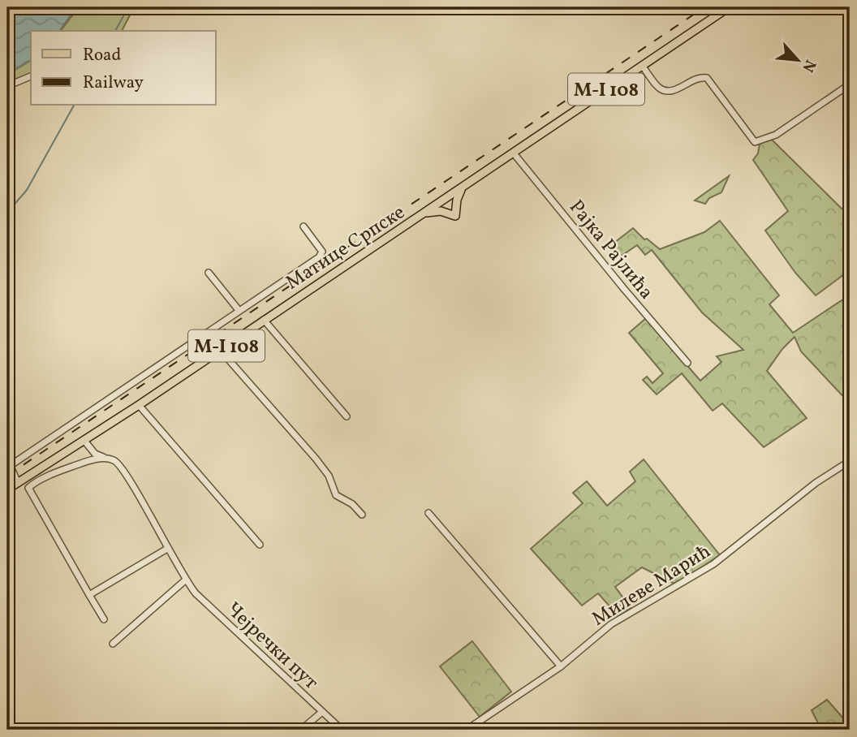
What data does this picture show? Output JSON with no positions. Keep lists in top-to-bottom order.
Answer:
{
  "streets": {
    "main road": ["M-I 108", "Матице Српске"],
    "street": ["Рајка Рајлића", "Милеве Мaрић", "Чејречки пут"]
  },
  "crossings": [
    ["M-I 108", "Матице Српске"],
    ["M-I 108", "Рајка Рајлића"],
    ["Матице Српске", "Чејречки пут"]
  ],
  "legend": ["Road", "Railway"],
  "north": "bottom right"
}
